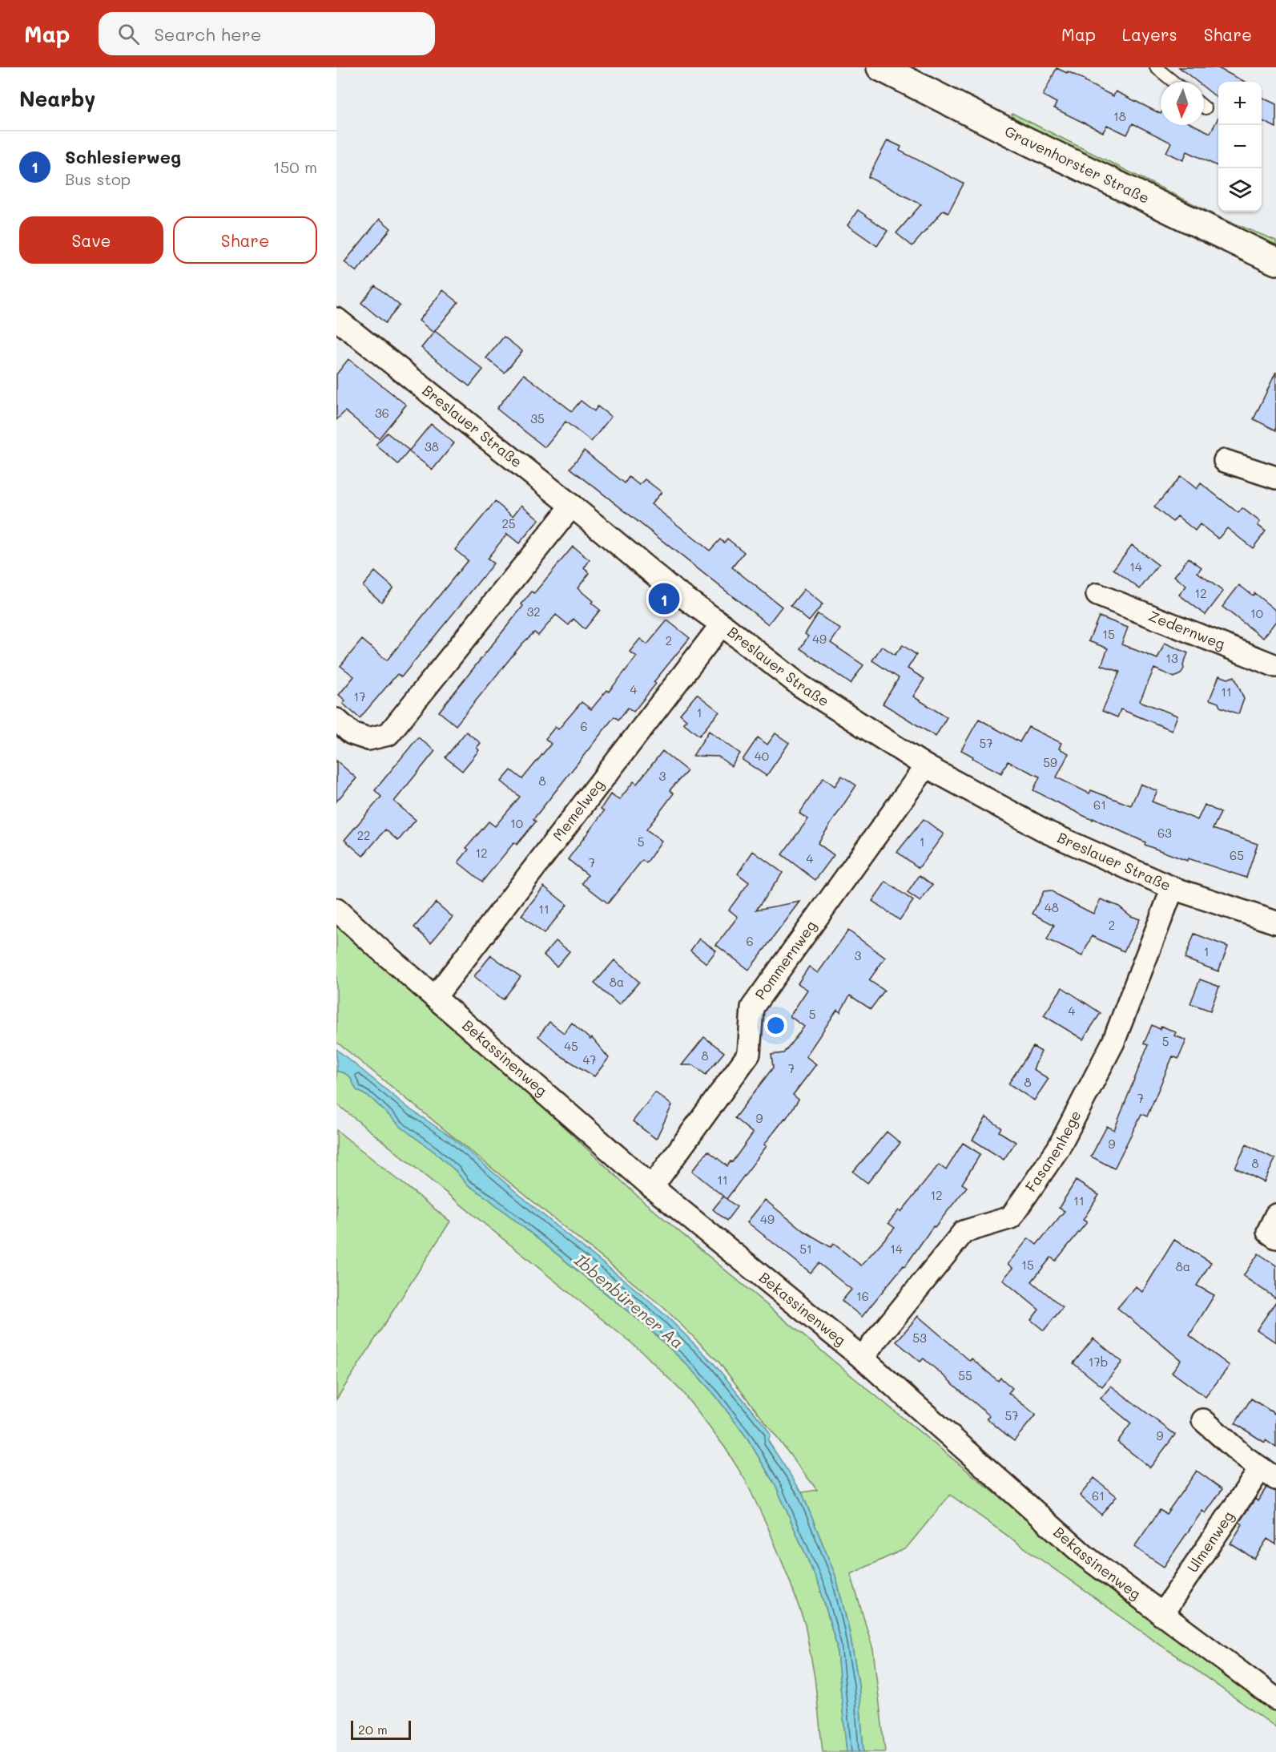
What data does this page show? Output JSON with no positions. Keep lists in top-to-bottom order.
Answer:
{
  "streets": {
    "main road": ["Gravenhorster Straße"],
    "street": [
      "Breslauer Straße",
      "Zedernweg",
      "Memelweg",
      "Pommernweg",
      "Bekassinenweg",
      "Fasanenhege",
      "Ulmenweg"
    ]
  },
  "crossings": [
    ["Breslauer Straße", "Memelweg"],
    ["Breslauer Straße", "Pommernweg"],
    ["Breslauer Straße", "Fasanenhege"],
    ["Memelweg", "Bekassinenweg"],
    ["Pommernweg", "Bekassinenweg"],
    ["Bekassinenweg", "Fasanenhege"],
    ["Bekassinenweg", "Ulmenweg"]
  ],
  "water": ["Ibbenbürener Aa"],
  "house_numbers": [
    "18",
    "36",
    "35",
    "38",
    "25",
    "14",
    "12",
    "32",
    "10",
    "15",
    "49",
    "2",
    "13",
    "4",
    "11",
    "17",
    "1",
    "6",
    "57",
    "40",
    "59",
    "3",
    "8",
    "61",
    "10",
    "63",
    "22",
    "5",
    "1",
    "12",
    "65",
    "4",
    "7",
    "48",
    "11",
    "2",
    "6",
    "1",
    "3",
    "8a",
    "4",
    "5",
    "5",
    "45",
    "8",
    "47",
    "7",
    "8",
    "7",
    "9",
    "9",
    "8",
    "11",
    "12",
    "11",
    "49",
    "51",
    "14",
    "15",
    "8a",
    "16",
    "53",
    "17b",
    "55",
    "57",
    "9",
    "61"
  ],
  "scale_bar": "20 m",
  "north": "bottom",
  "page": {
    "header": "Map",
    "search": "Search here",
    "nav": ["Map", "Layers", "Share"],
    "heading": "Nearby",
    "map_buttons": ["+", "−"],
    "list": [
      {
        "mark": "1",
        "name": "Schlesierweg",
        "note": "Bus stop",
        "value": "150 m"
      }
    ],
    "buttons": ["Save", "Share"],
    "pins": "1",
    "scale": "20 m"
  }
}
